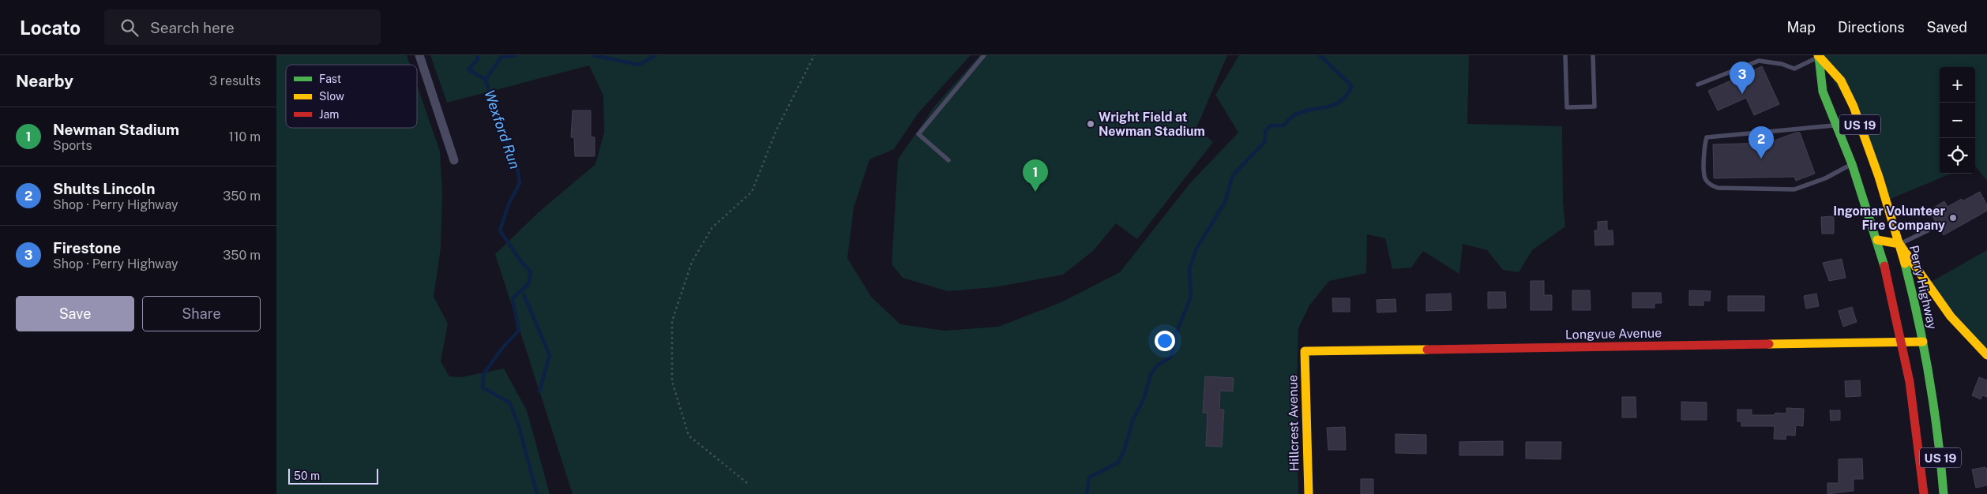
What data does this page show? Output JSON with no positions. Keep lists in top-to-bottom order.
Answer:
{
  "streets": {
    "main road": [
      "US 19",
      "Perry Highway",
      "Longvue Avenue",
      "Hillcrest Avenue"
    ]
  },
  "crossings": [
    ["US 19", "Perry Highway"],
    ["US 19", "Longvue Avenue"],
    ["Perry Highway", "Longvue Avenue"],
    ["Longvue Avenue", "Hillcrest Avenue"]
  ],
  "water": ["Wexford Run"],
  "places": ["Wright Field at Newman Stadium", "Ingomar Volunteer Fire Company"],
  "legend": ["Fast", "Slow", "Jam"],
  "scale_bar": "50 m",
  "page": {
    "header": "Locato",
    "search": "Search here",
    "nav": ["Map", "Directions", "Saved"],
    "heading": ["Nearby", "3 results"],
    "pins": ["3", "2", "1"],
    "map_buttons": ["+", "−"],
    "list": [
      {
        "mark": "1",
        "name": "Newman Stadium",
        "note": "Sports",
        "value": "110 m"
      },
      {
        "mark": "2",
        "name": "Shults Lincoln",
        "note": "Shop · Perry Highway",
        "value": "350 m"
      },
      {
        "mark": "3",
        "name": "Firestone",
        "note": "Shop · Perry Highway",
        "value": "350 m"
      }
    ],
    "buttons": ["Save", "Share"],
    "scale": "50 m"
  }
}
